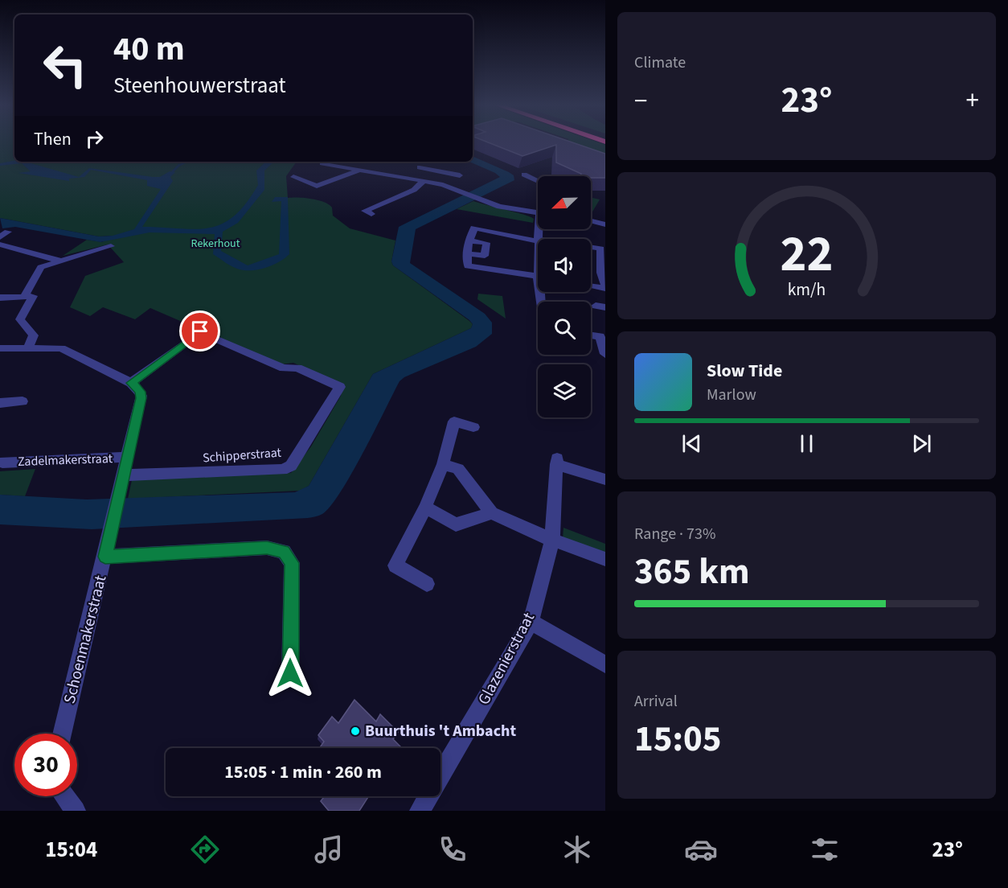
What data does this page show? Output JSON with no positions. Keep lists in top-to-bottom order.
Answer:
{
  "streets": {
    "street": [
      "Schipperstraat",
      "Zadelmakerstraat",
      "Schoenmakerstraat",
      "Glazenierstraat"
    ]
  },
  "crossings": [
    ["Schipperstraat", "Schoenmakerstraat"]
  ],
  "parks": ["Rekerhout"],
  "places": ["Buurthuis 't Ambacht"],
  "north": "bottom left",
  "page": {
    "tile": [
      "Climate",
      ["Range · 73%", "365 km"],
      ["Arrival", "15:05"]
    ],
    "turn": ["40 m", "Steenhouwerstraat"],
    "heat": ["−", "23°", "+"],
    "then": "Then",
    "song": ["Slow Tide", "Marlow"],
    "limit": "30",
    "trip": "15:05 · 1 min · 260 m",
    "tabs": ["15:04", "23°"],
    "gauge": ["22", "km/h"]
  }
}
